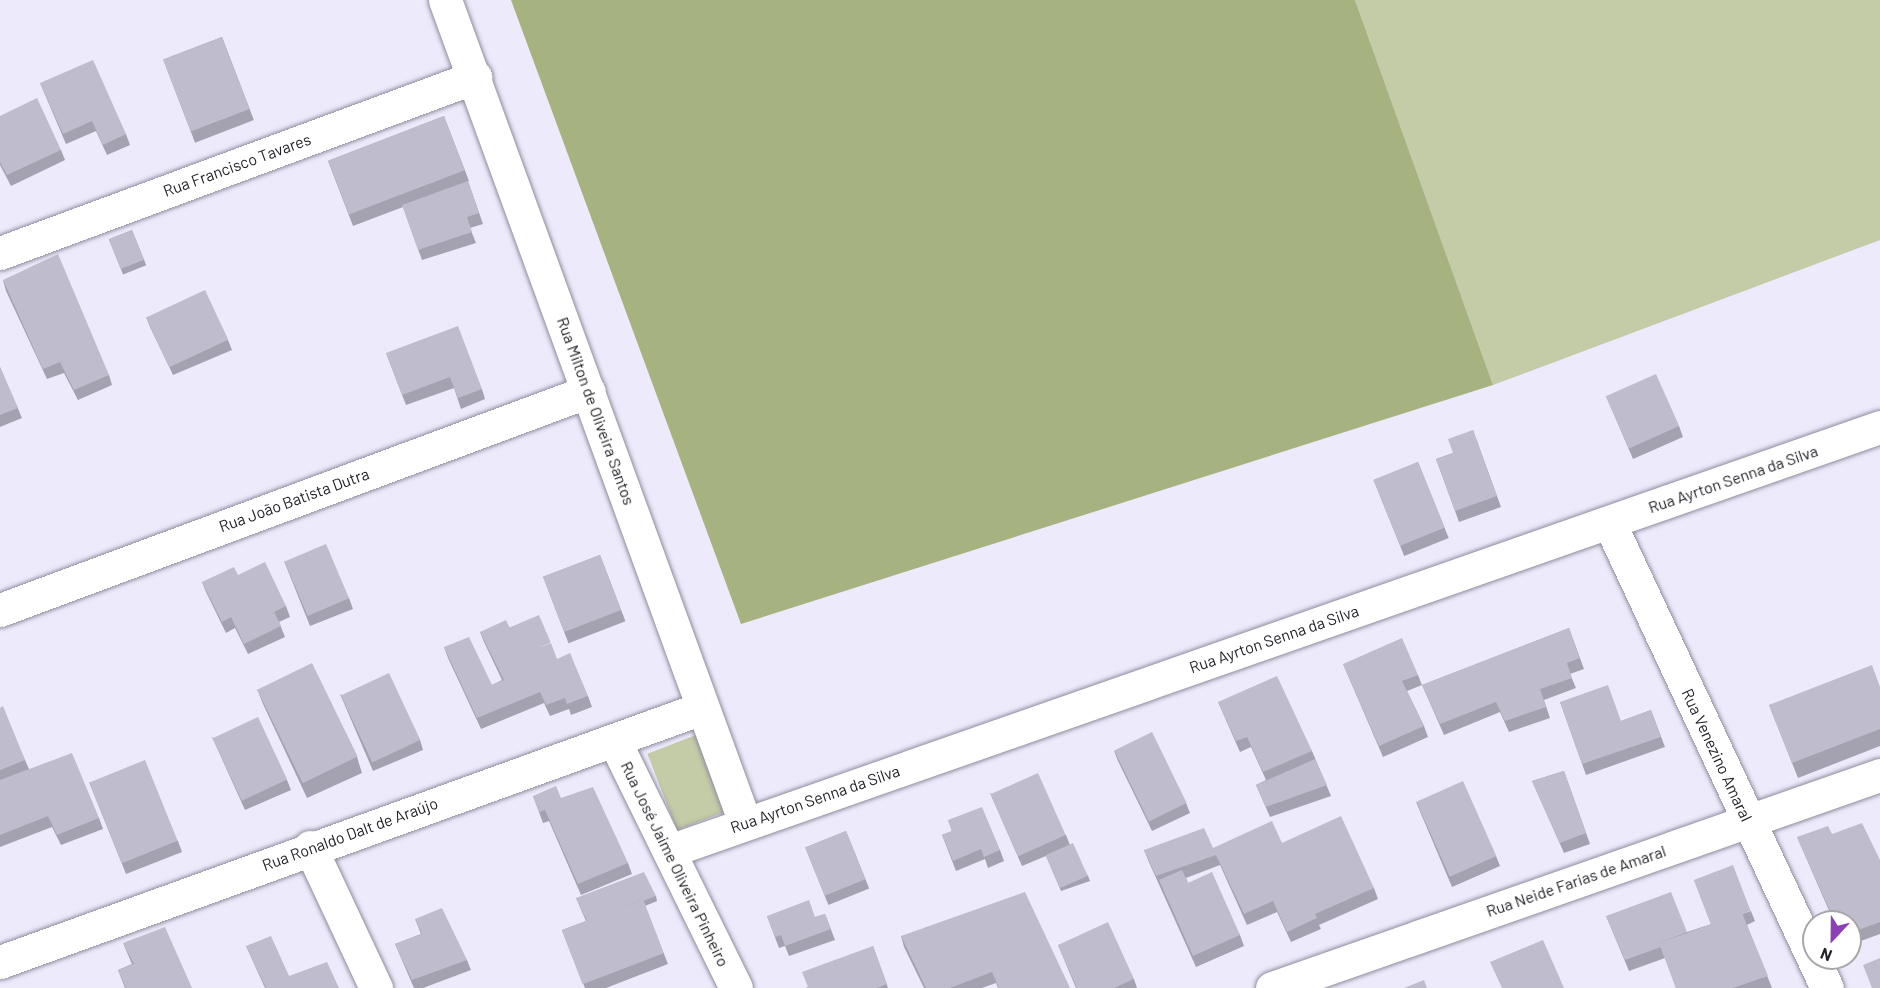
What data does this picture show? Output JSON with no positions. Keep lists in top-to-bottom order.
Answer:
{
  "streets": {
    "street": [
      "Rua Francisco Tavares",
      "Rua Milton de Oliveira Santos",
      "Rua Ayrton Senna da Silva",
      "Rua João Batista Dutra",
      "Rua Venezino Amaral",
      "Rua Ronaldo Dalt de Araújo",
      "Rua José Jaime Oliveira Pinheiro",
      "Rua Neide Farias de Amaral"
    ]
  },
  "crossings": [
    ["Rua Francisco Tavares", "Rua Milton de Oliveira Santos"],
    ["Rua Milton de Oliveira Santos", "Rua Ayrton Senna da Silva"],
    ["Rua Milton de Oliveira Santos", "Rua João Batista Dutra"],
    ["Rua Milton de Oliveira Santos", "Rua Ronaldo Dalt de Araújo"],
    ["Rua Ayrton Senna da Silva", "Rua Venezino Amaral"],
    ["Rua Ayrton Senna da Silva", "Rua José Jaime Oliveira Pinheiro"],
    ["Rua Venezino Amaral", "Rua Neide Farias de Amaral"],
    ["Rua Ronaldo Dalt de Araújo", "Rua José Jaime Oliveira Pinheiro"]
  ],
  "north": "bottom"
}
